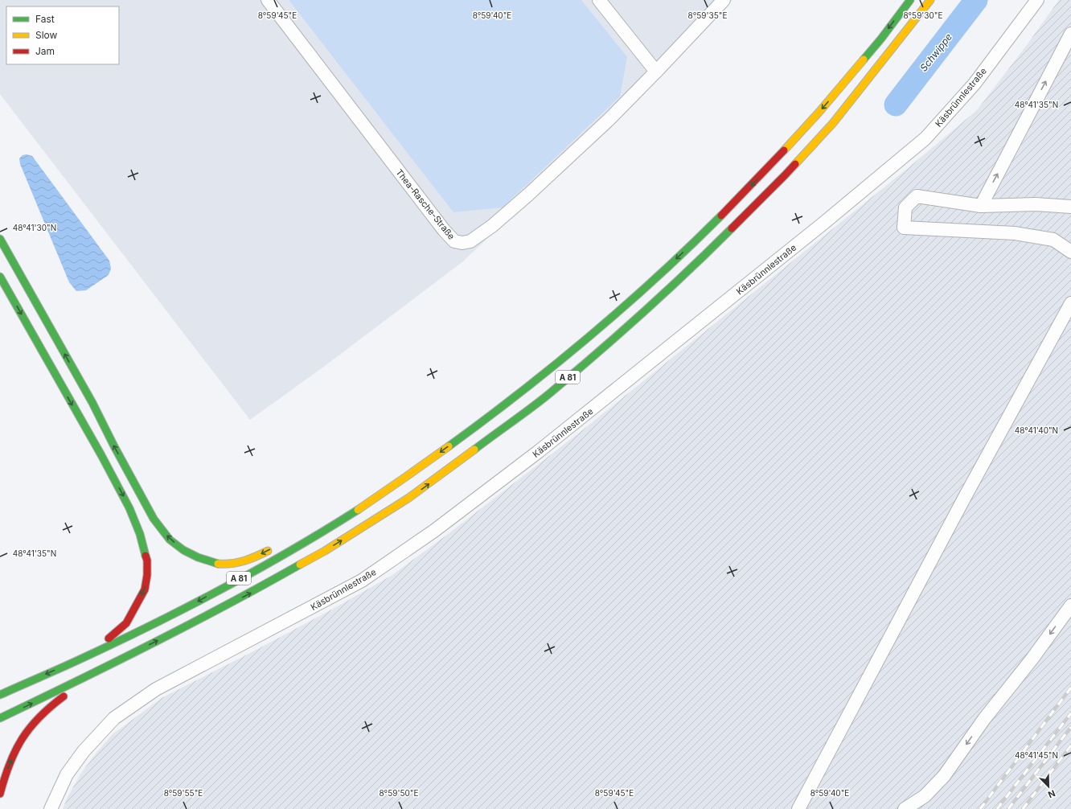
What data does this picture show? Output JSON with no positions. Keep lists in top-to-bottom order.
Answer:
{
  "streets": {
    "highway": ["A 81"],
    "street": ["Käsbrünnlestraße", "Thea-Rasche-Straße"]
  },
  "water": ["Schwippe"],
  "legend": ["Fast", "Slow", "Jam"],
  "north": "bottom right",
  "coordinates": [
    "8°59'45\"E",
    "8°59'40\"E",
    "8°59'35\"E",
    "8°59'30\"E",
    "48°41'35\"N",
    "48°41'30\"N",
    "48°41'40\"N",
    "48°41'45\"N",
    "8°59'55\"E",
    "8°59'50\"E"
  ]
}
